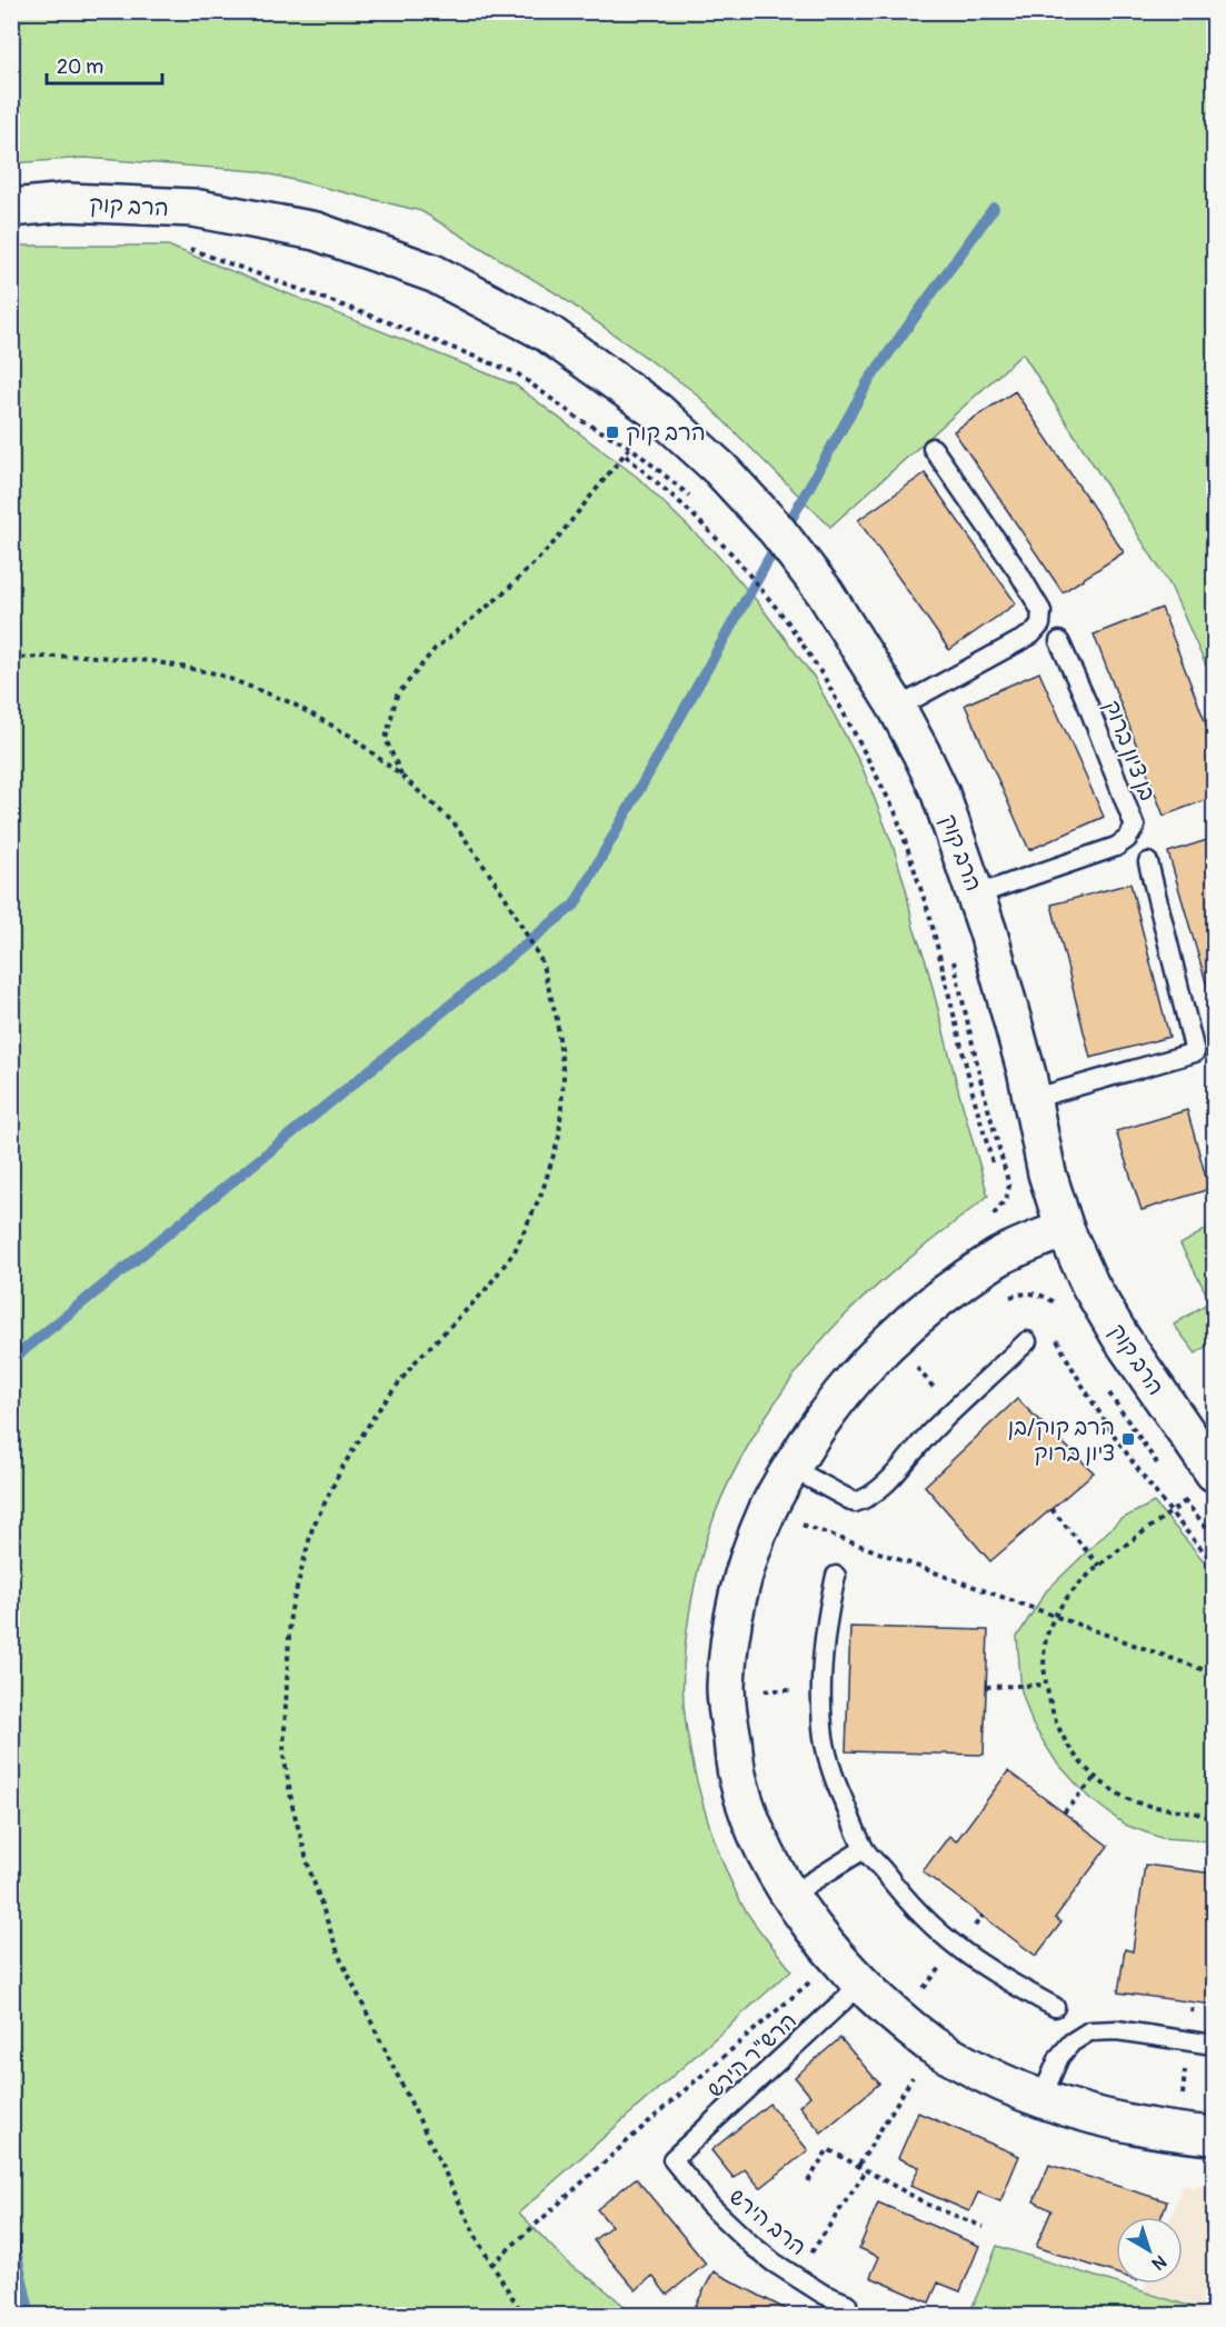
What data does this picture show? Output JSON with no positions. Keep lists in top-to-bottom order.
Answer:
{
  "streets": {
    "street": ["הרב קוק"],
    "lane": ["בן ציון ברוק", "הרש\"ר הירש", "הרב הירש"]
  },
  "crossings": [
    ["הרב קוק", "בן ציון ברוק"],
    ["הרש\"ר הירש", "הרב הירש"]
  ],
  "places": {
    "transit": ["הרב קוק", "הרב קוק/בן ציון ברוק"]
  },
  "scale_bar": "20 m",
  "north": "bottom right"
}
